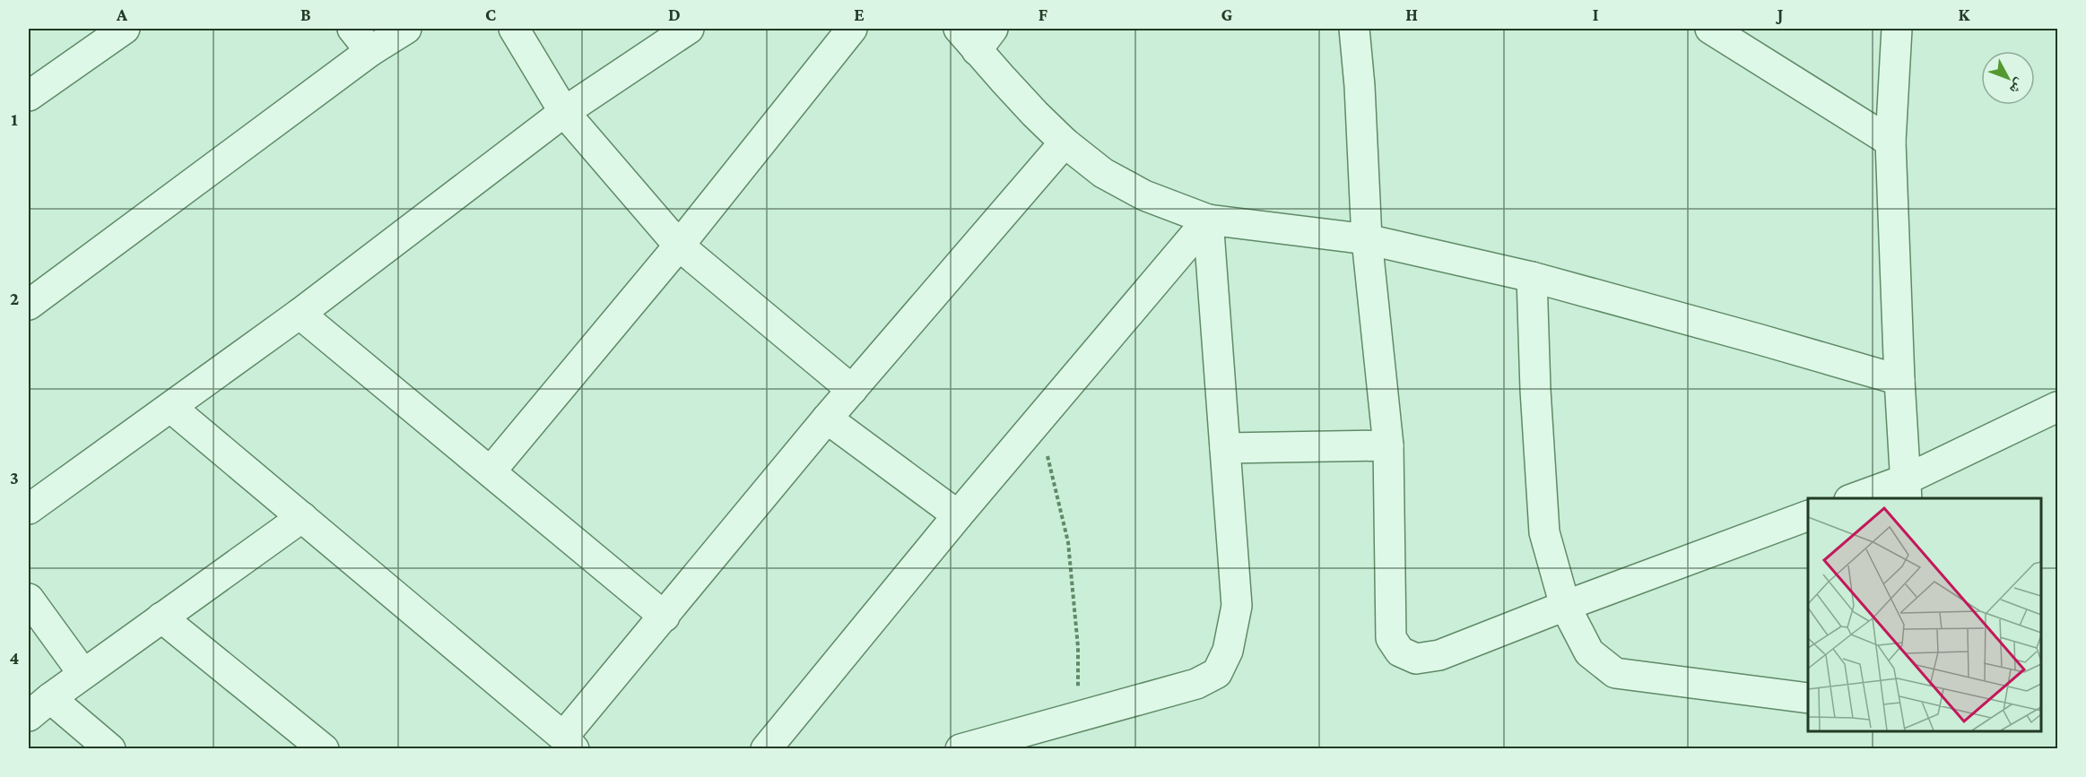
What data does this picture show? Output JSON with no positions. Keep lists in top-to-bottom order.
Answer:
{
  "north": "bottom right",
  "grid": {
    "columns": [
      "A",
      "B",
      "C",
      "D",
      "E",
      "F",
      "G",
      "H",
      "I",
      "J",
      "K"
    ],
    "rows": [
      "1",
      "2",
      "3",
      "4"
    ]
  }
}
